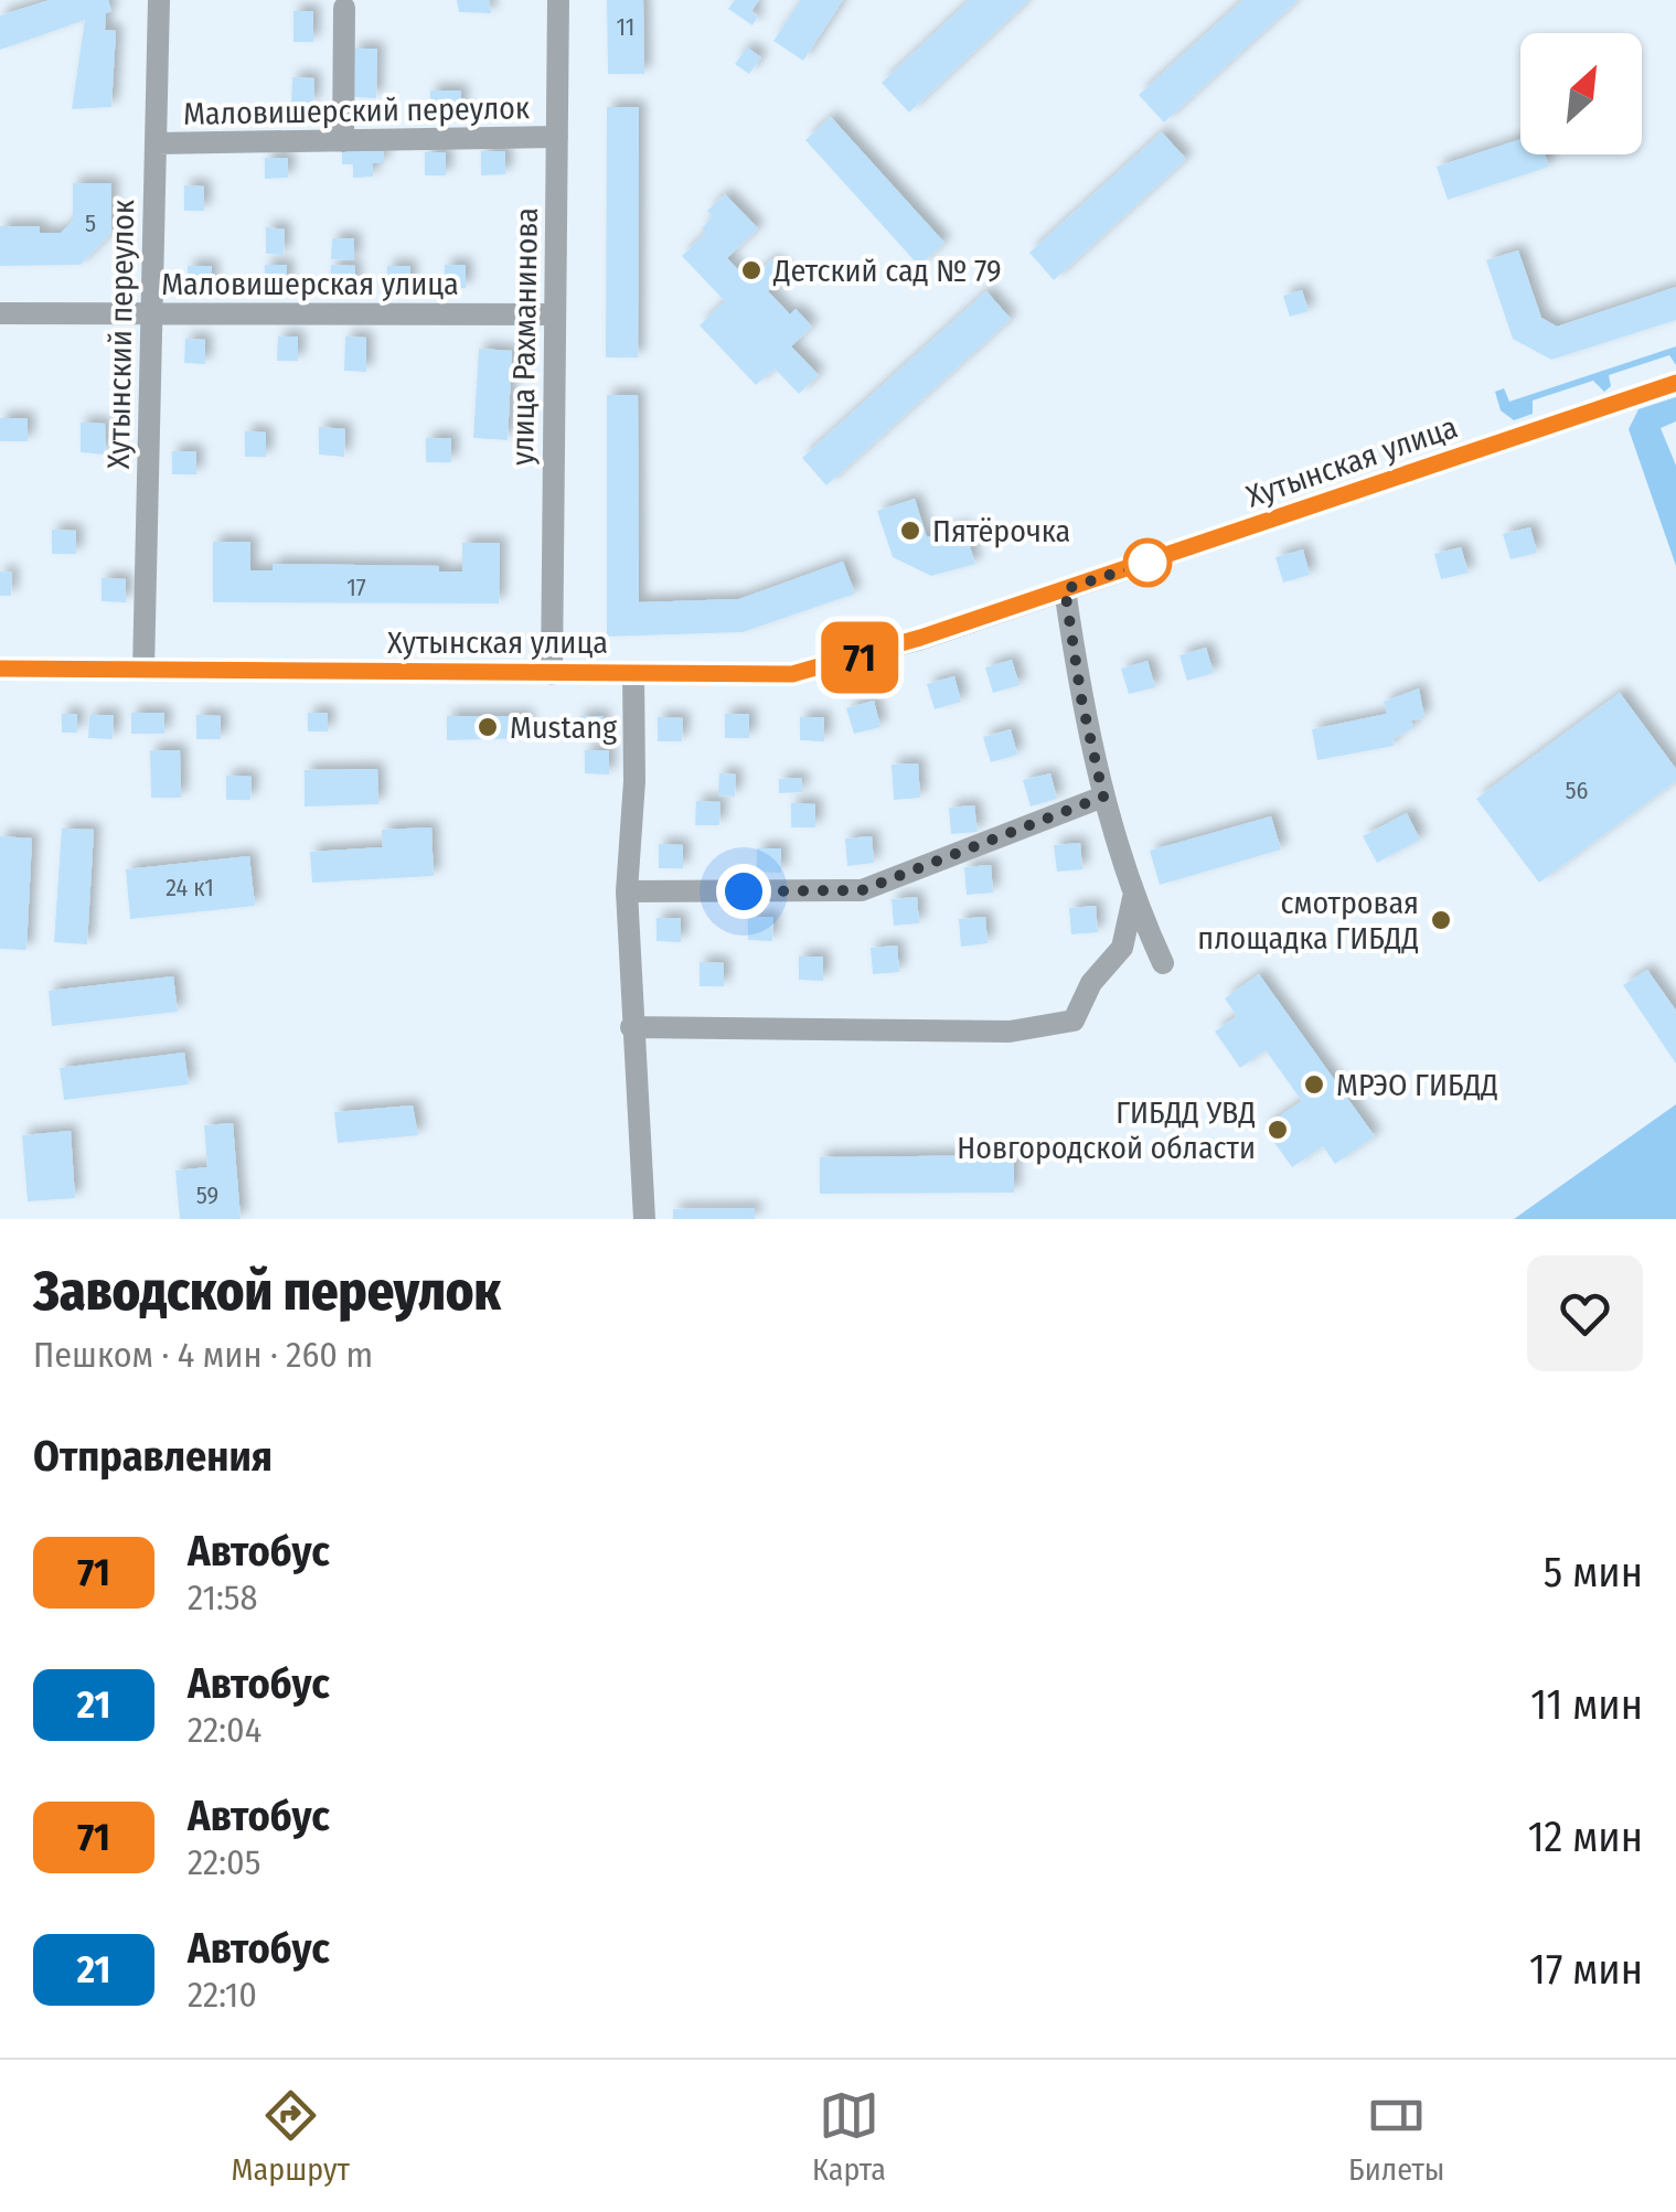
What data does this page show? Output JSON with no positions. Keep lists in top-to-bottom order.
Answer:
{
  "streets": {
    "street": [
      "Маловишерский переулок",
      "Маловишерская улица",
      "Хутынский переулок",
      "улица Рахманинова",
      "Хутынская улица"
    ]
  },
  "crossings": [
    ["Маловишерский переулок", "Хутынский переулок"],
    ["Маловишерский переулок", "улица Рахманинова"],
    ["Маловишерская улица", "Хутынский переулок"],
    ["Маловишерская улица", "улица Рахманинова"],
    ["Хутынский переулок", "Хутынская улица"],
    ["улица Рахманинова", "Хутынская улица"]
  ],
  "places": [
    "Детский сад № 79",
    "Пятёрочка",
    "Mustang",
    "смотровая площадка ГИБДД",
    "МРЭО ГИБДД",
    "ГИБДД УВД Новгородской области"
  ],
  "lines": ["bus line 71"],
  "house_numbers": [
    "11",
    "5",
    "17",
    "56",
    "24 к1",
    "59"
  ],
  "north": "top right",
  "page": {
    "on_map": "71",
    "heading": [
      ["Заводской переулок", "Пешком · 4 мин · 260 m"],
      "Отправления"
    ],
    "list": [
      {
        "mark": "71",
        "name": "Автобус",
        "note": "21:58",
        "value": "5 мин"
      },
      {
        "mark": "21",
        "name": "Автобус",
        "note": "22:04",
        "value": "11 мин"
      },
      {
        "mark": "71",
        "name": "Автобус",
        "note": "22:05",
        "value": "12 мин"
      },
      {
        "mark": "21",
        "name": "Автобус",
        "note": "22:10",
        "value": "17 мин"
      }
    ],
    "tabs": ["Маршрут", "Карта", "Билеты"]
  }
}
